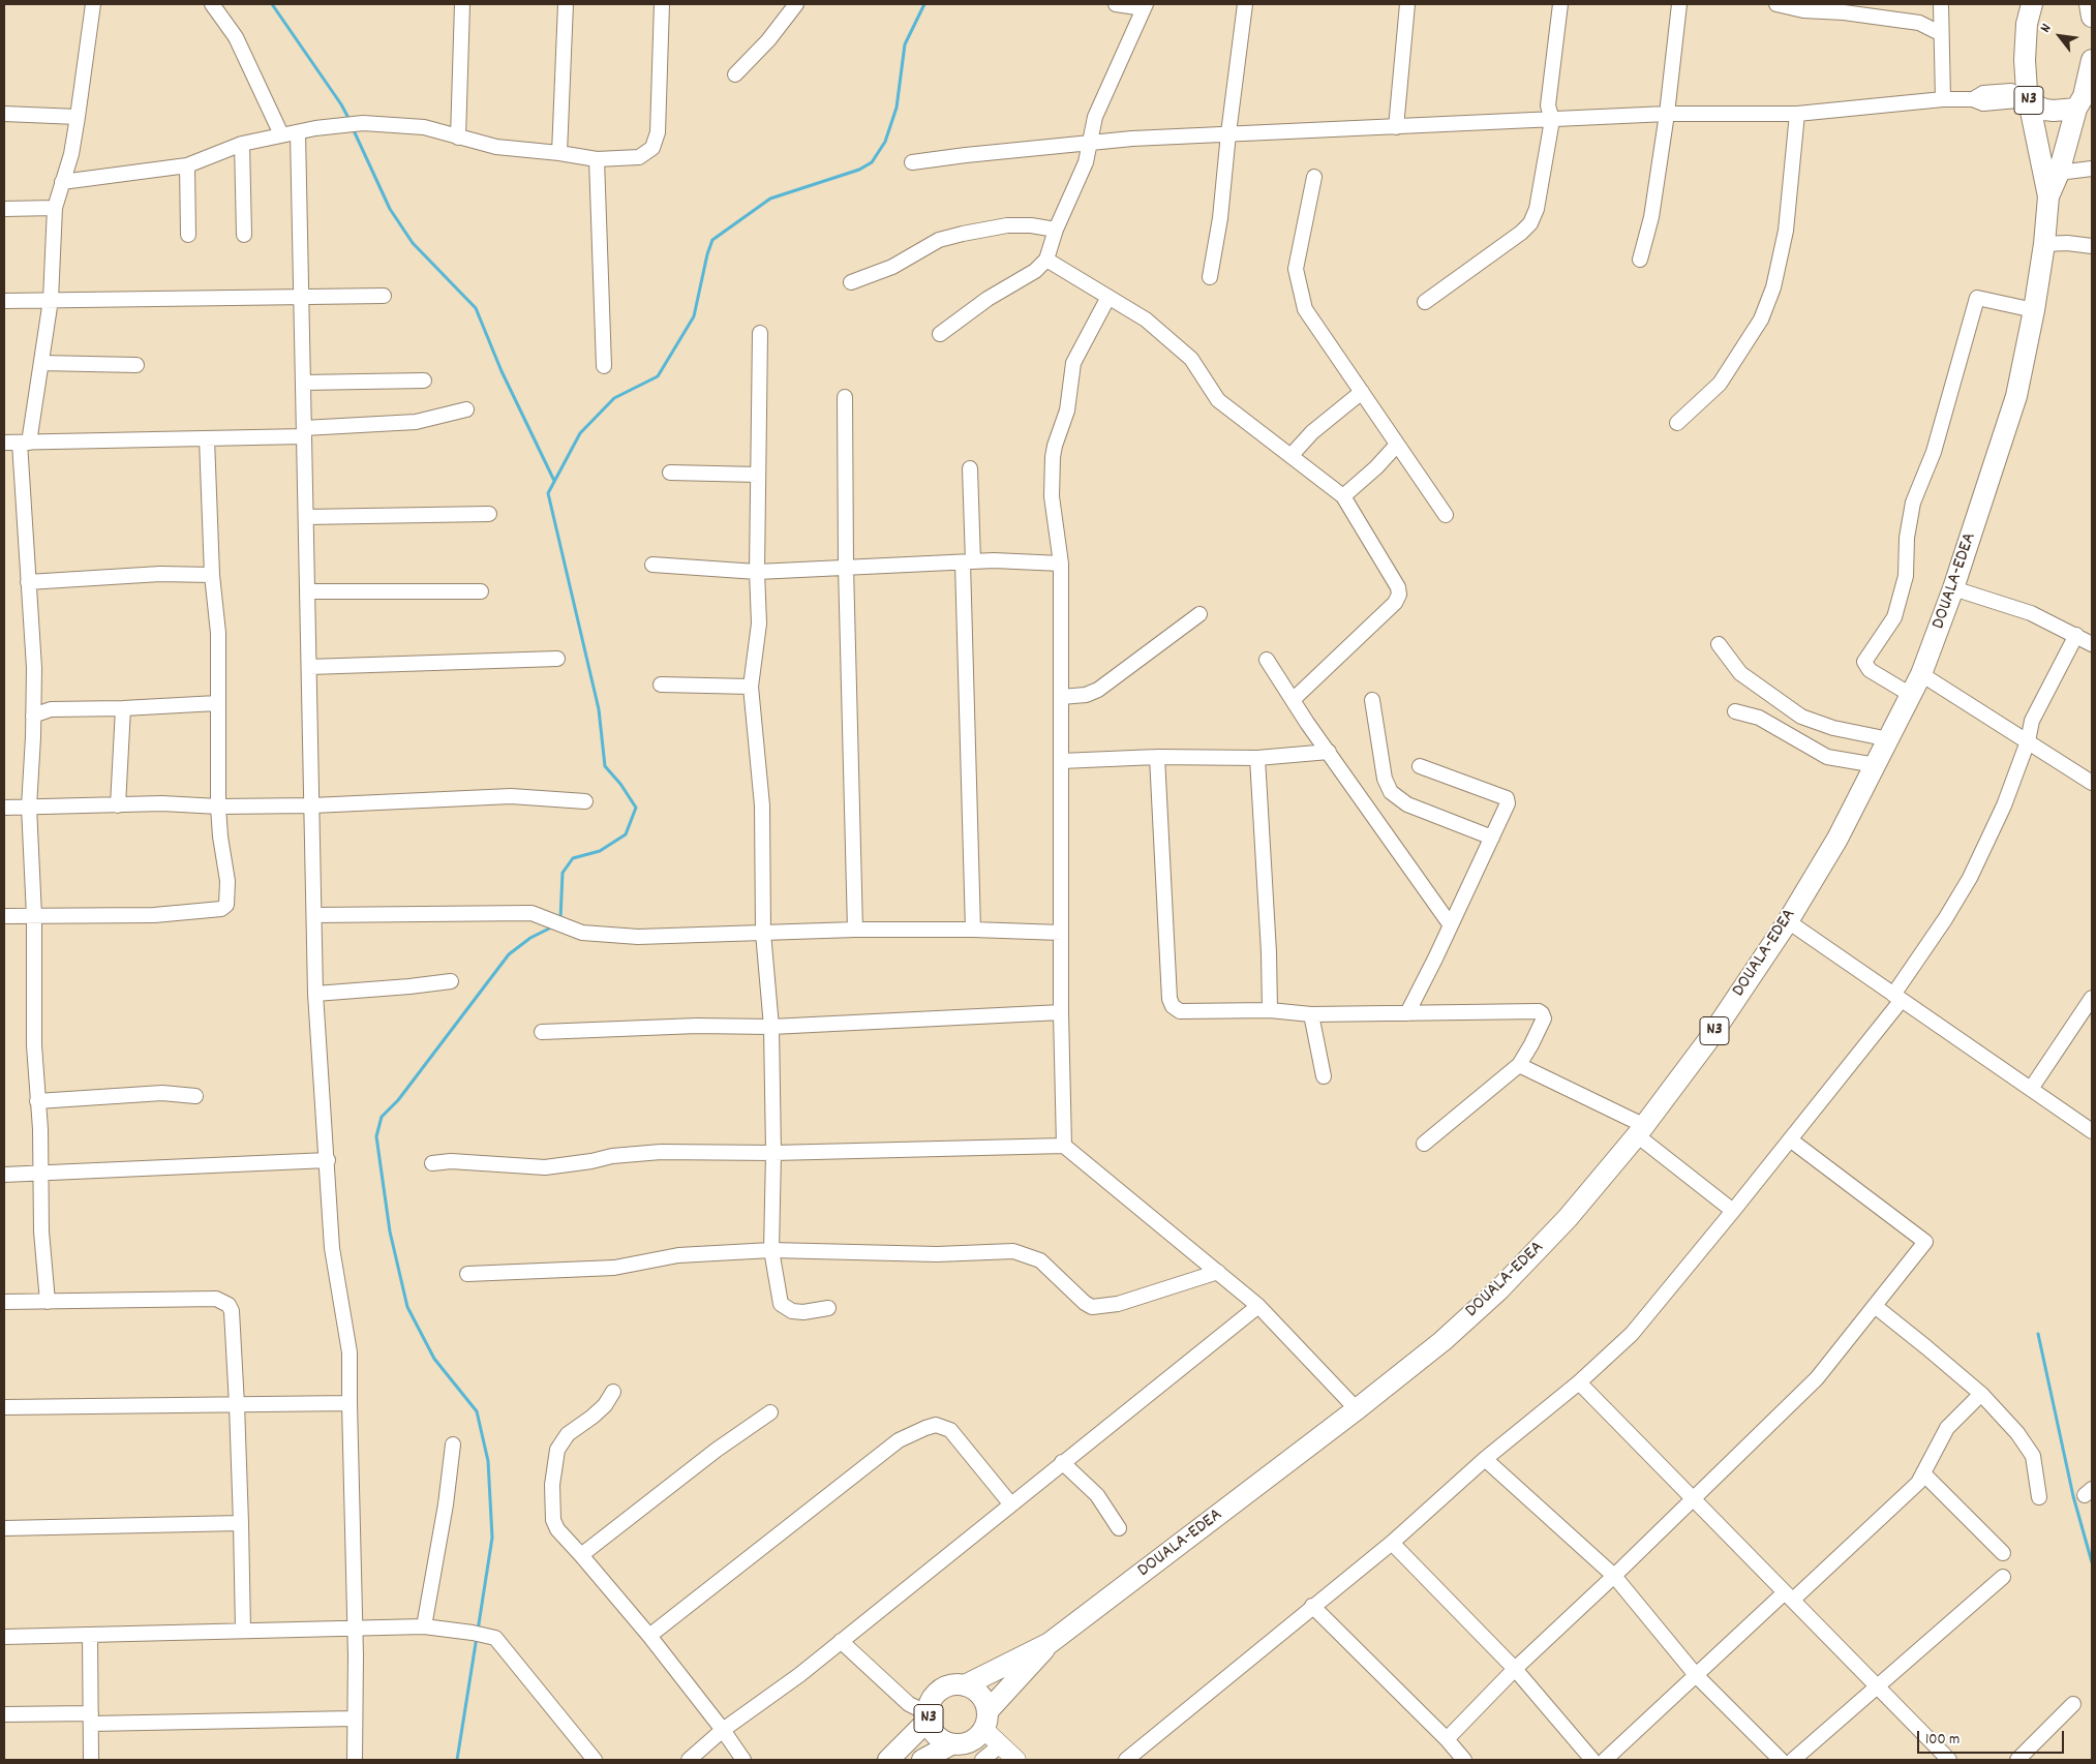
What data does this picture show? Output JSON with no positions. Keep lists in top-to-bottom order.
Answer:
{
  "streets": {
    "highway": ["N3", "DOUALA-EDEA"]
  },
  "crossings": [
    ["N3", "DOUALA-EDEA"]
  ],
  "scale_bar": "100 m",
  "north": "top left"
}
